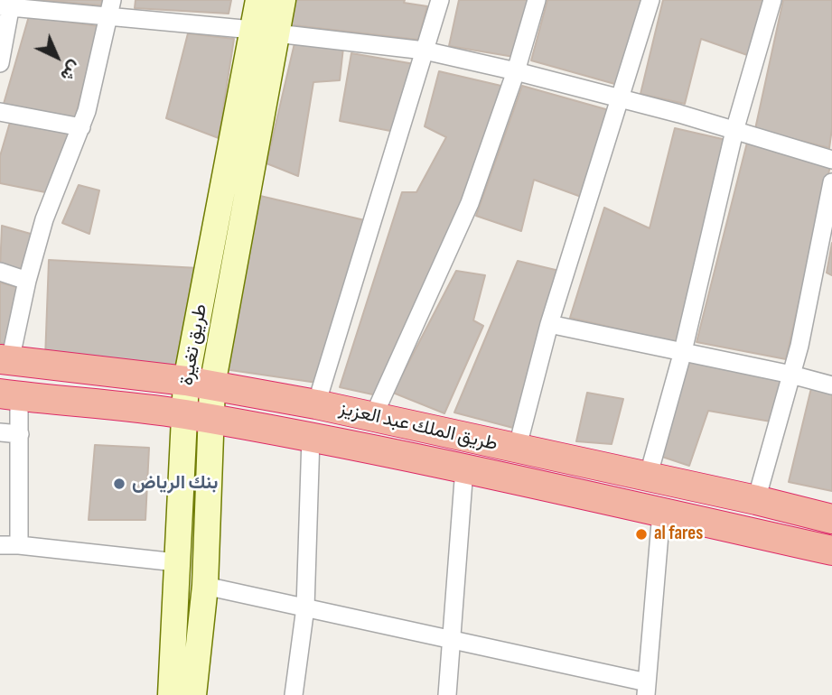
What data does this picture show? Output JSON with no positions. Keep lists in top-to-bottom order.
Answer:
{
  "streets": {
    "highway": ["طريق الملك عبد العزيز"],
    "main road": ["طريق تغيرة"]
  },
  "crossings": [
    ["طريق تغيرة", "طريق الملك عبد العزيز"]
  ],
  "places": ["بنك الرياض", "al fares"],
  "north": "bottom right"
}
